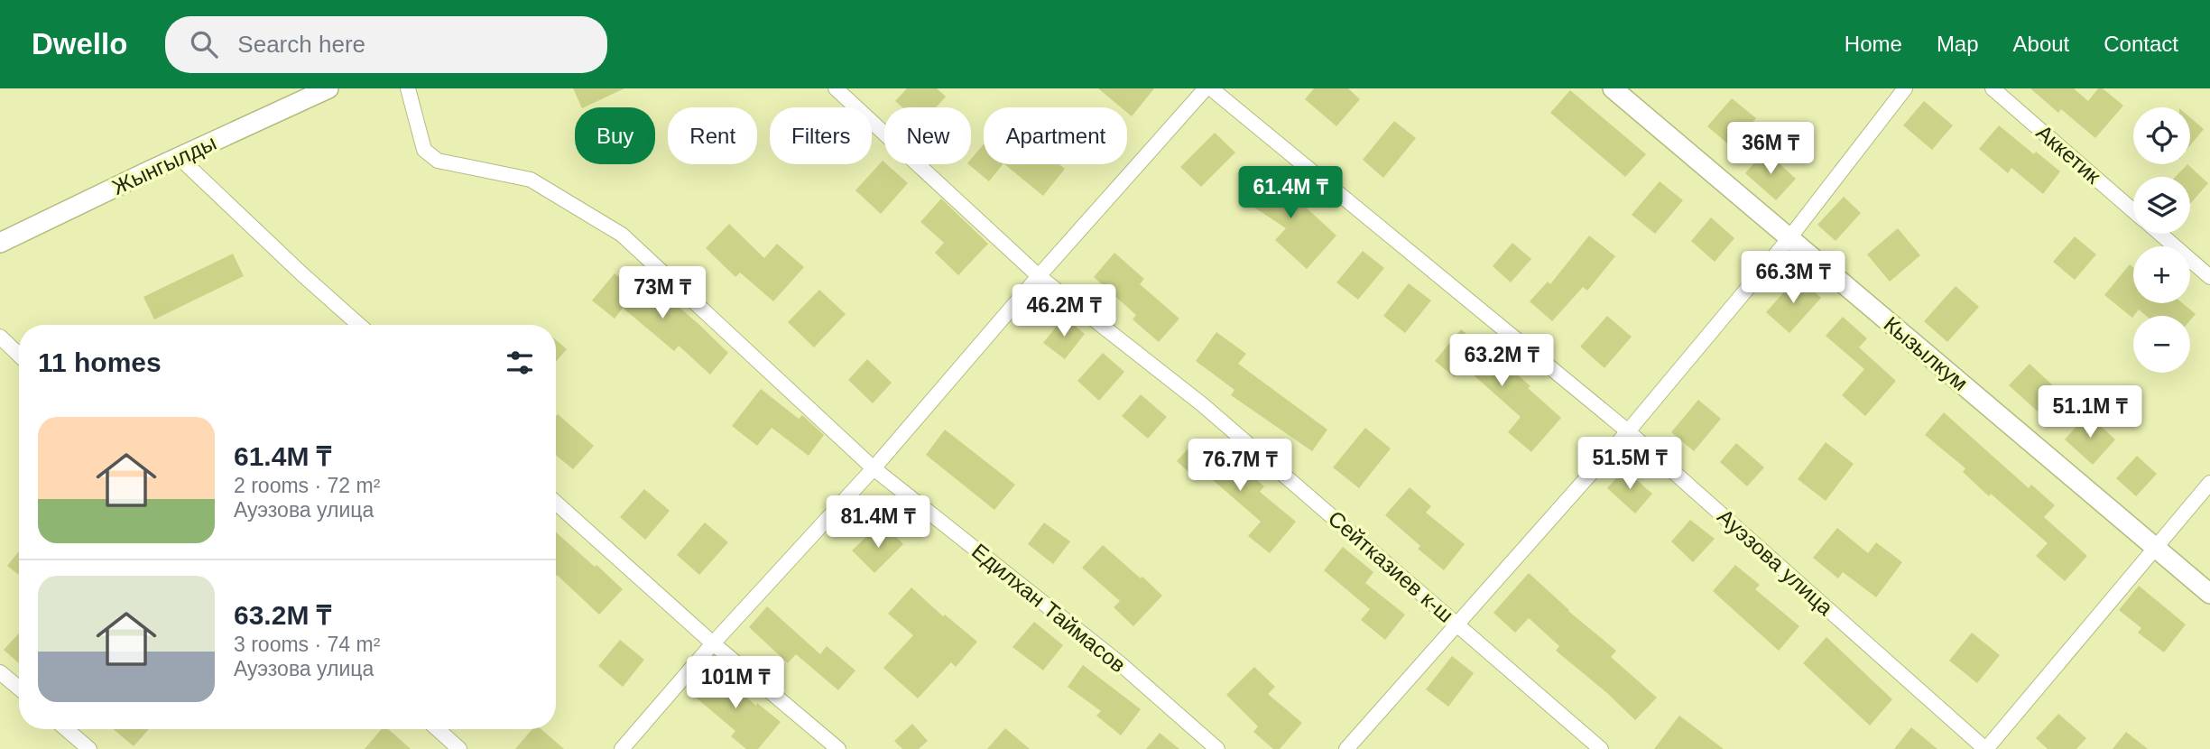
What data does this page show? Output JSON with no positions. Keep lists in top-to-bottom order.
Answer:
{
  "streets": {
    "street": [
      "Аккетик",
      "Жынгылды",
      "Кызылкум",
      "Ауэзова улица",
      "Сейтказиев к-ш",
      "Едилхан Таймасов"
    ]
  },
  "page": {
    "header": "Dwello",
    "search": "Search here",
    "nav": [
      "Home",
      "Map",
      "About",
      "Contact"
    ],
    "map_buttons": ["+", "−"],
    "chip": [
      "Buy",
      "Rent",
      "Filters",
      "New",
      "Apartment"
    ],
    "price": [
      "36M ₸",
      "61.4M ₸",
      "66.3M ₸",
      "73M ₸",
      "46.2M ₸",
      "63.2M ₸",
      "51.1M ₸",
      "51.5M ₸",
      "76.7M ₸",
      "81.4M ₸",
      "101M ₸"
    ],
    "heading": "11 homes",
    "list": [
      {
        "name": "61.4M ₸",
        "note": "2 rooms · 72 m² · Ауэзова улица"
      },
      {
        "name": "63.2M ₸",
        "note": "3 rooms · 74 m² · Ауэзова улица"
      }
    ]
  }
}
